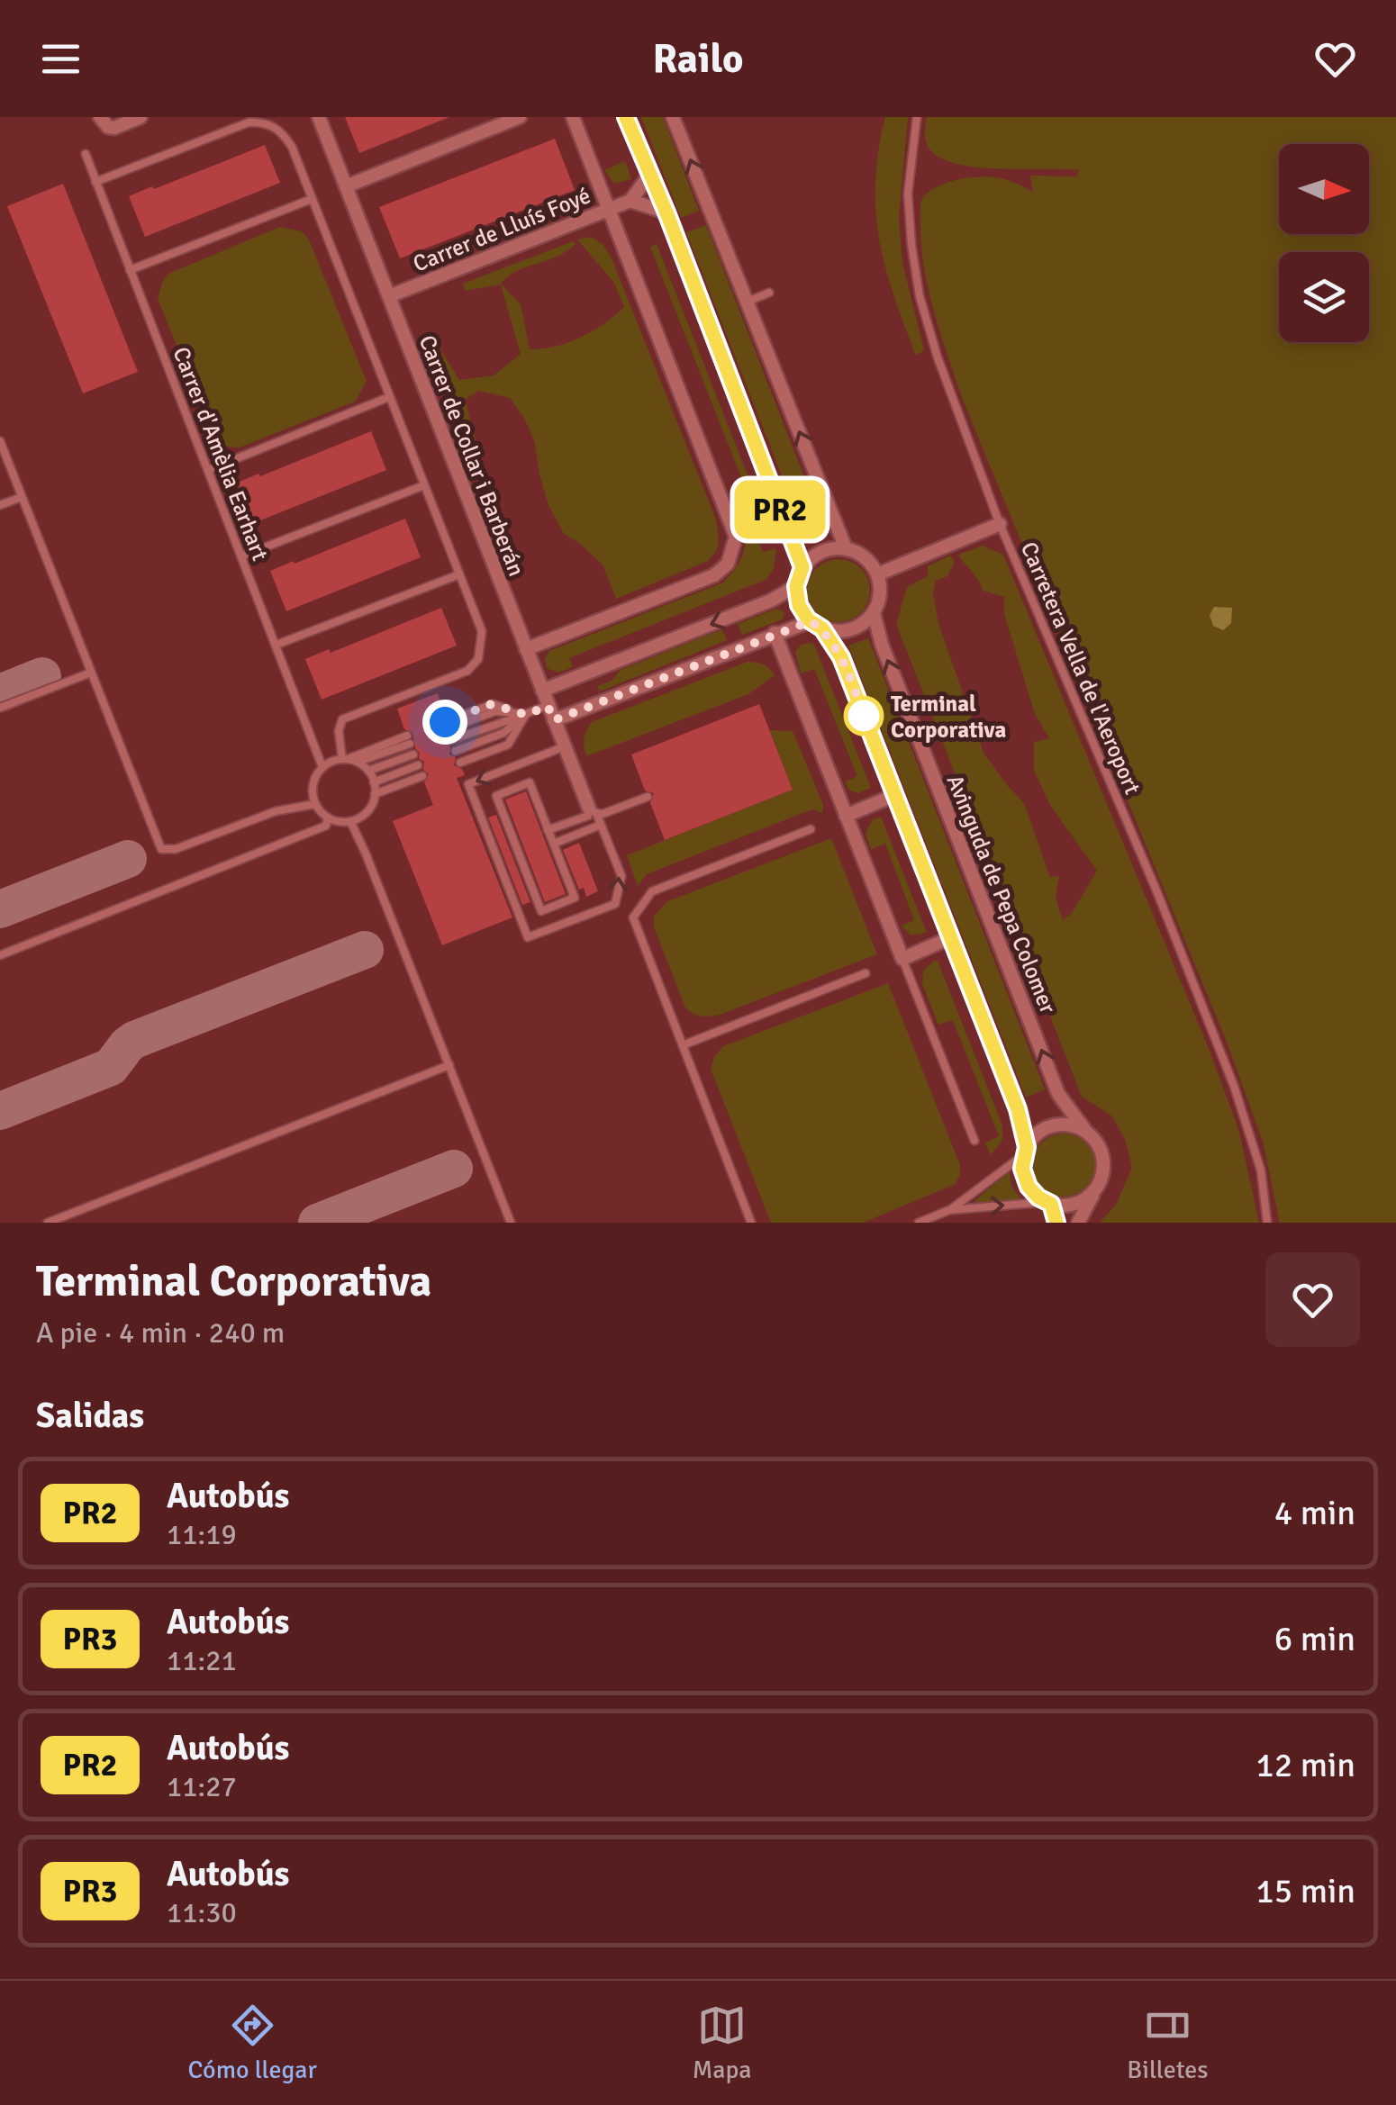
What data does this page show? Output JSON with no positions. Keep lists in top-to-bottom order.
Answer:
{
  "streets": {
    "street": ["Carrer de Lluís Foyé", "Carrer de Collar i Barberán", "Avinguda de Pepa Colomer"],
    "lane": ["Carrer d'Amèlia Earhart", "Carretera Vella de l'Aeroport"]
  },
  "crossings": [
    ["Carrer de Lluís Foyé", "Carrer de Collar i Barberán"]
  ],
  "places": ["Terminal Corporativa"],
  "lines": ["bus line PR2"],
  "north": "right",
  "page": {
    "header": "Railo",
    "on_map": "PR2",
    "heading": [
      ["Terminal Corporativa", "A pie · 4 min · 240 m"],
      "Salidas"
    ],
    "list": [
      {
        "mark": "PR2",
        "name": "Autobús",
        "note": "11:19",
        "value": "4 min"
      },
      {
        "mark": "PR3",
        "name": "Autobús",
        "note": "11:21",
        "value": "6 min"
      },
      {
        "mark": "PR2",
        "name": "Autobús",
        "note": "11:27",
        "value": "12 min"
      },
      {
        "mark": "PR3",
        "name": "Autobús",
        "note": "11:30",
        "value": "15 min"
      }
    ],
    "tabs": ["Cómo llegar", "Mapa", "Billetes"]
  }
}
